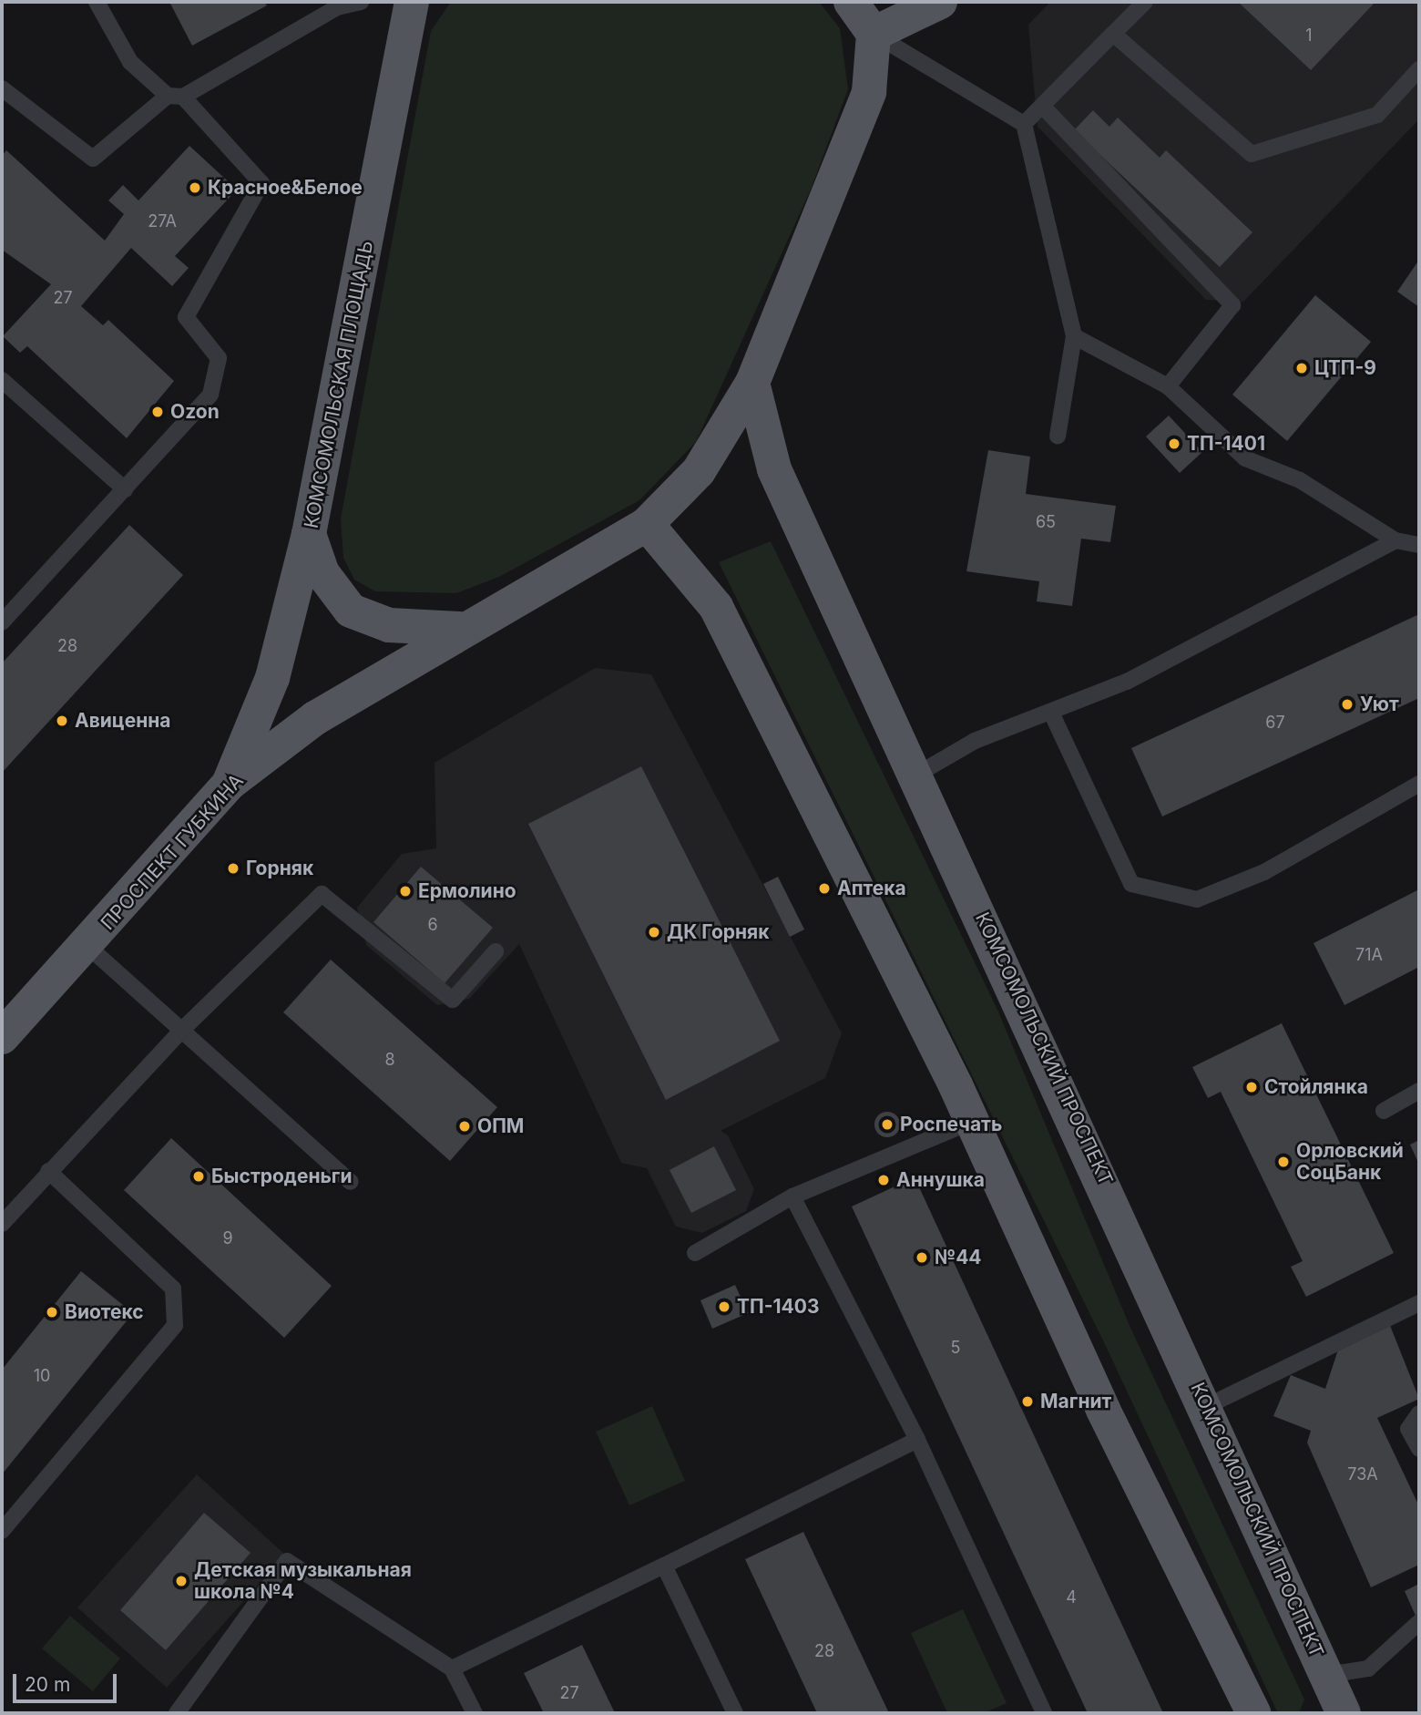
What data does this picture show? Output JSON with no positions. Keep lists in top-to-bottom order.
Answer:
{
  "streets": {
    "main road": ["КОМСОМОЛЬСКАЯ ПЛОЩАДЬ", "ПРОСПЕКТ ГУБКИНА", "КОМСОМОЛЬСКИЙ ПРОСПЕКТ"]
  },
  "crossings": [
    ["КОМСОМОЛЬСКАЯ ПЛОЩАДЬ", "ПРОСПЕКТ ГУБКИНА"]
  ],
  "places": [
    "Красное&Белое",
    "ЦТП-9",
    "Ozon",
    "ТП-1401",
    "Уют",
    "Авиценна",
    "Горняк",
    "Аптека",
    "Ермолино",
    "ДК Горняк",
    "Стойлянка",
    "Роспечать",
    "ОПМ",
    "Орловский СоцБанк",
    "Быстроденьги",
    "Аннушка",
    "№44",
    "ТП-1403",
    "Виотекс",
    "Магнит",
    "Детская музыкальная школа №4"
  ],
  "house_numbers": [
    "1",
    "27А",
    "27",
    "65",
    "28",
    "67",
    "6",
    "71А",
    "8",
    "9",
    "5",
    "10",
    "73А",
    "4",
    "28",
    "27"
  ],
  "scale_bar": "20 m"
}
